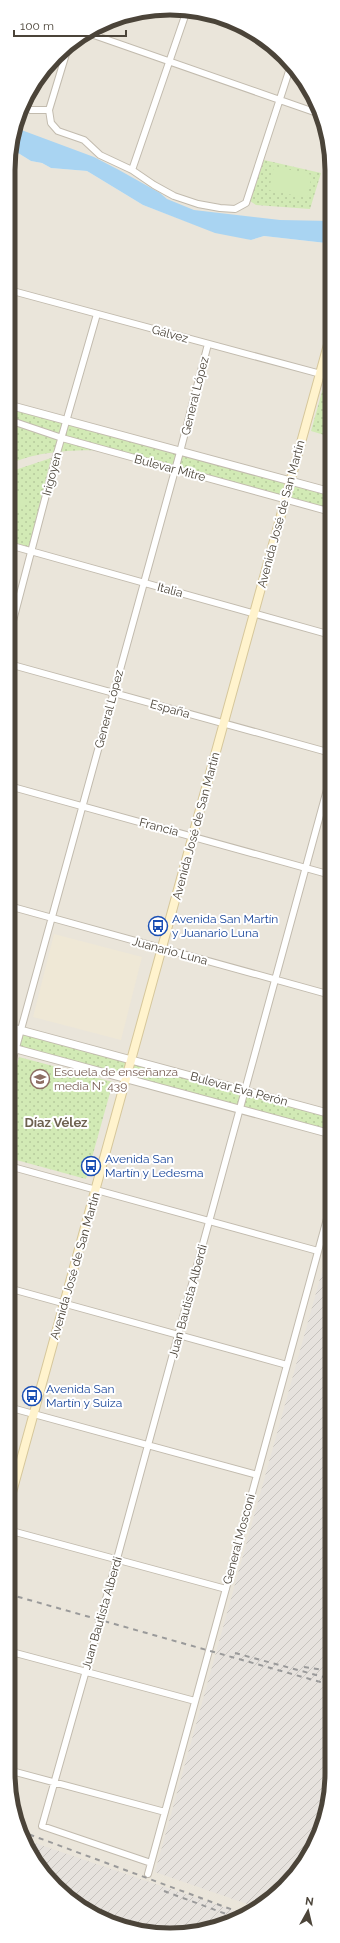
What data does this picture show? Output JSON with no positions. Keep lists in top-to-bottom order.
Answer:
{
  "streets": {
    "main road": ["Avenida José de San Martín"],
    "street": [
      "Gálvez",
      "General López",
      "Bulevar Mitre",
      "Irigoyen",
      "Italia",
      "España",
      "Francia",
      "Juanario Luna",
      "Bulevar Eva Perón",
      "Juan Bautista Alberdi",
      "General Mosconi"
    ]
  },
  "crossings": [
    ["Gálvez", "General López"],
    ["Gálvez", "Irigoyen"],
    ["Gálvez", "Avenida José de San Martín"],
    ["General López", "Bulevar Mitre"],
    ["General López", "Italia"],
    ["General López", "España"],
    ["General López", "Francia"],
    ["General López", "Juanario Luna"],
    ["General López", "Bulevar Eva Perón"],
    ["Bulevar Mitre", "Irigoyen"],
    ["Bulevar Mitre", "Avenida José de San Martín"],
    ["Irigoyen", "Italia"],
    ["Avenida José de San Martín", "Italia"],
    ["Avenida José de San Martín", "España"],
    ["Avenida José de San Martín", "Francia"],
    ["Avenida José de San Martín", "Juanario Luna"],
    ["Avenida José de San Martín", "Bulevar Eva Perón"],
    ["Francia", "Juan Bautista Alberdi"],
    ["Juanario Luna", "Juan Bautista Alberdi"],
    ["Bulevar Eva Perón", "Juan Bautista Alberdi"],
    ["Juan Bautista Alberdi", "General Mosconi"]
  ],
  "districts": ["Díaz Vélez"],
  "places": {
    "bus stop": ["Avenida San Martín y Juanario Luna", "Avenida San Martín y Ledesma", "Avenida San Martín y Suiza"],
    "school or university": ["Escuela de enseñanza media N° 439"]
  },
  "scale_bar": "100 m",
  "north": "top"
}
